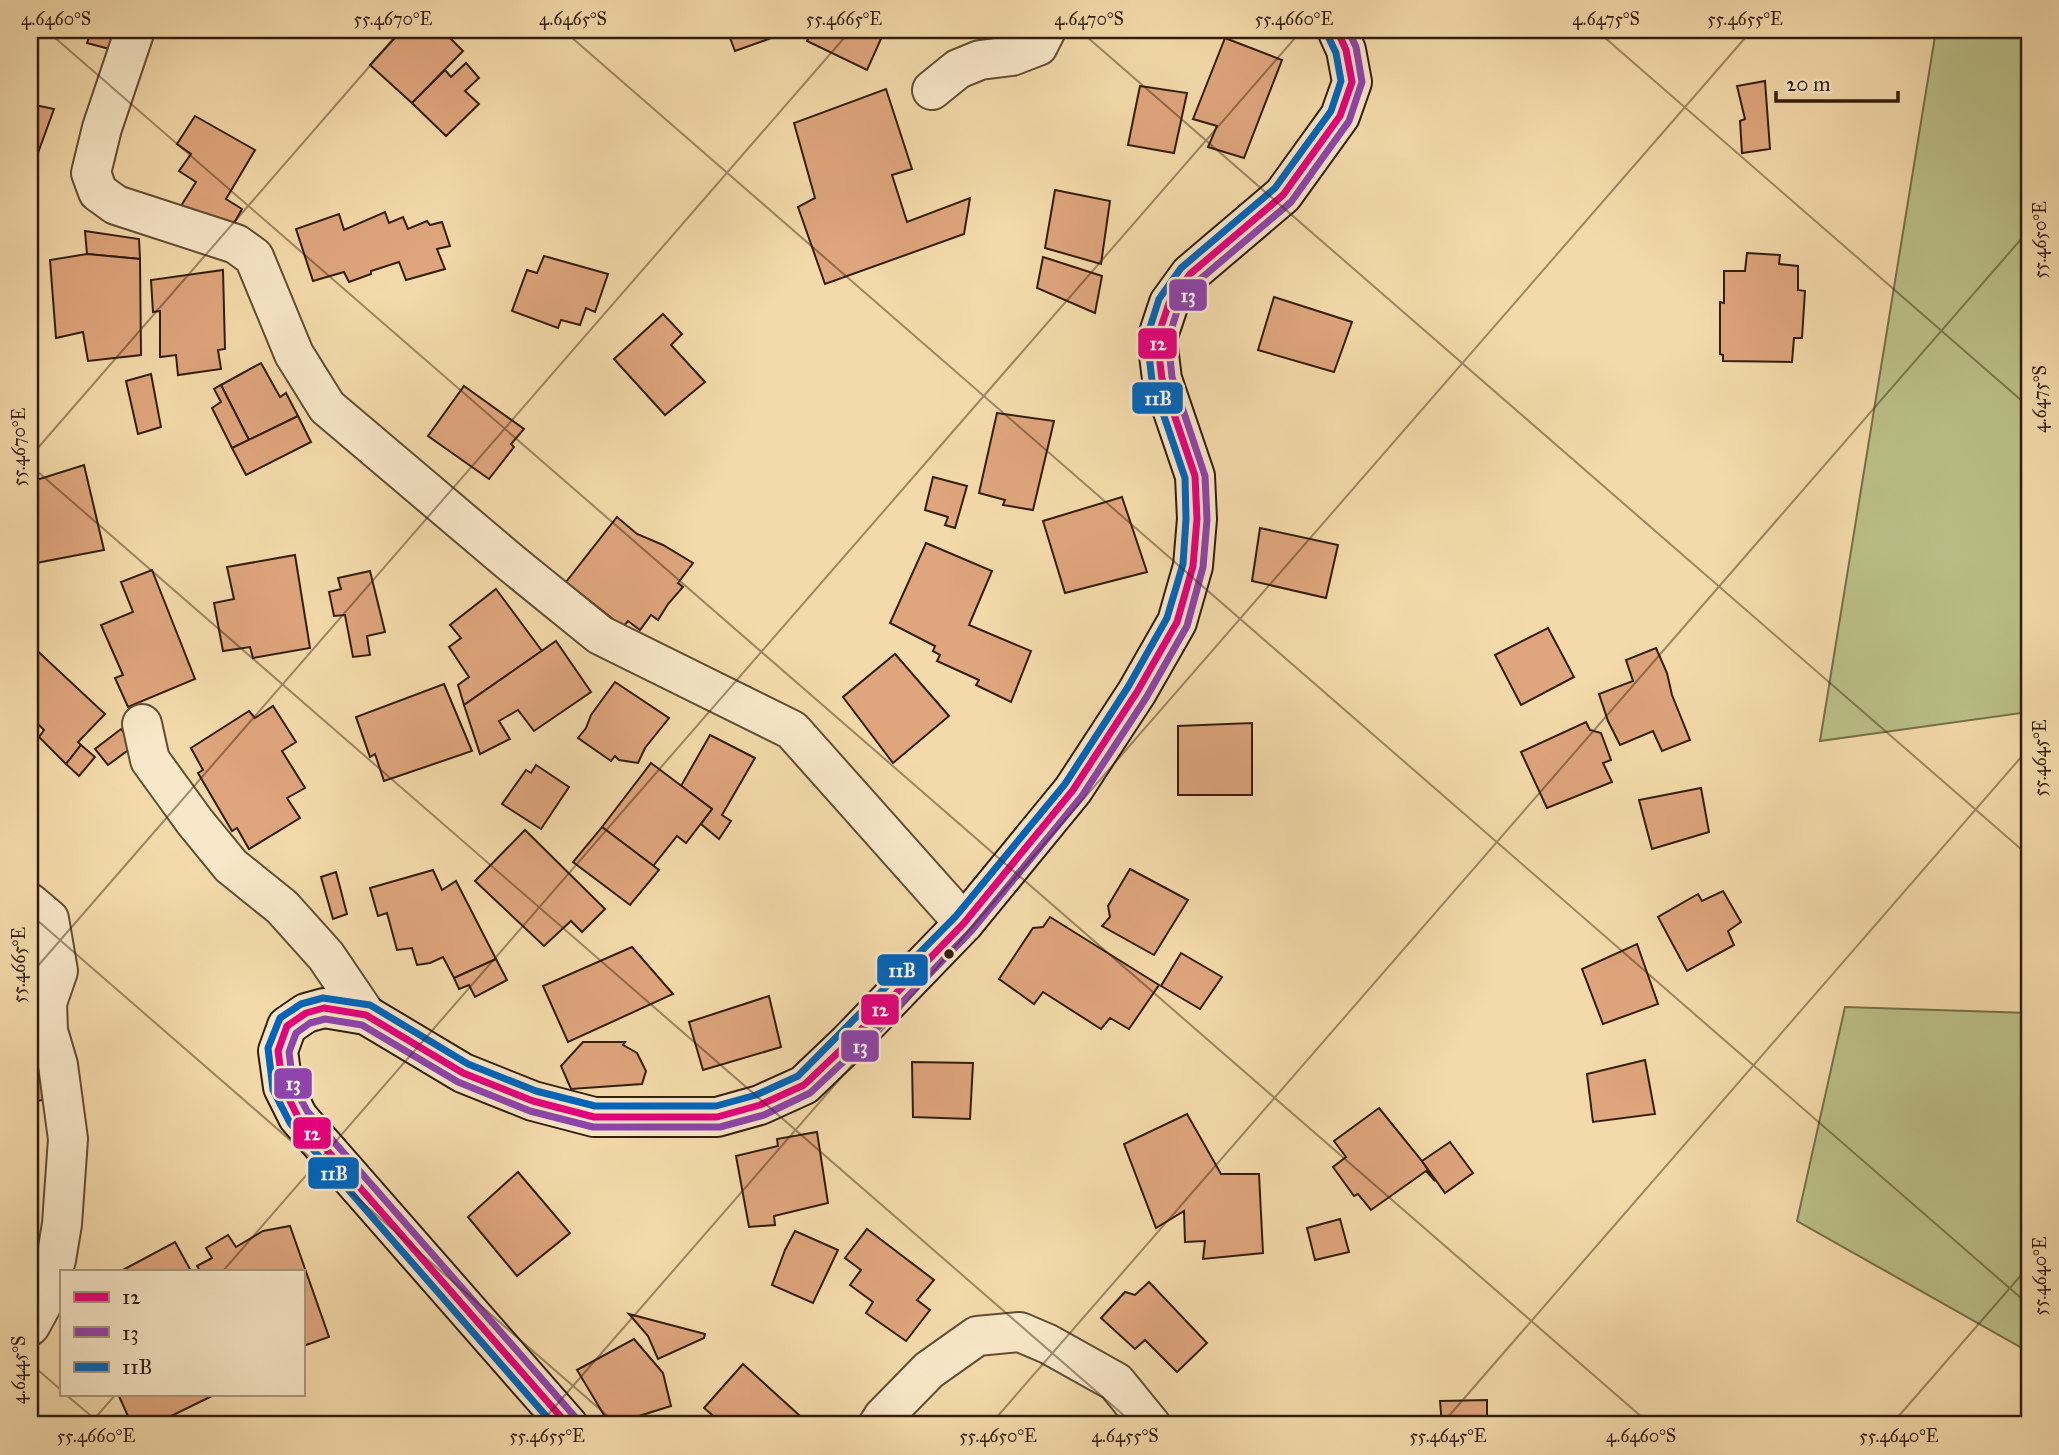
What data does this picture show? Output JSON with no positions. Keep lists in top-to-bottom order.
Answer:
{
  "lines": ["transit line 12", "transit line 13", "transit line 11B"],
  "legend": ["12", "13", "11B"],
  "scale_bar": "20 m",
  "coordinates": [
    "4.6460°S",
    "55.4670°E",
    "4.6465°S",
    "55.4665°E",
    "4.6470°S",
    "55.4660°E",
    "4.6475°S",
    "55.4655°E",
    "55.4650°E",
    "55.4645°E",
    "55.4640°E",
    "4.6445°S",
    "4.6455°S"
  ]
}
